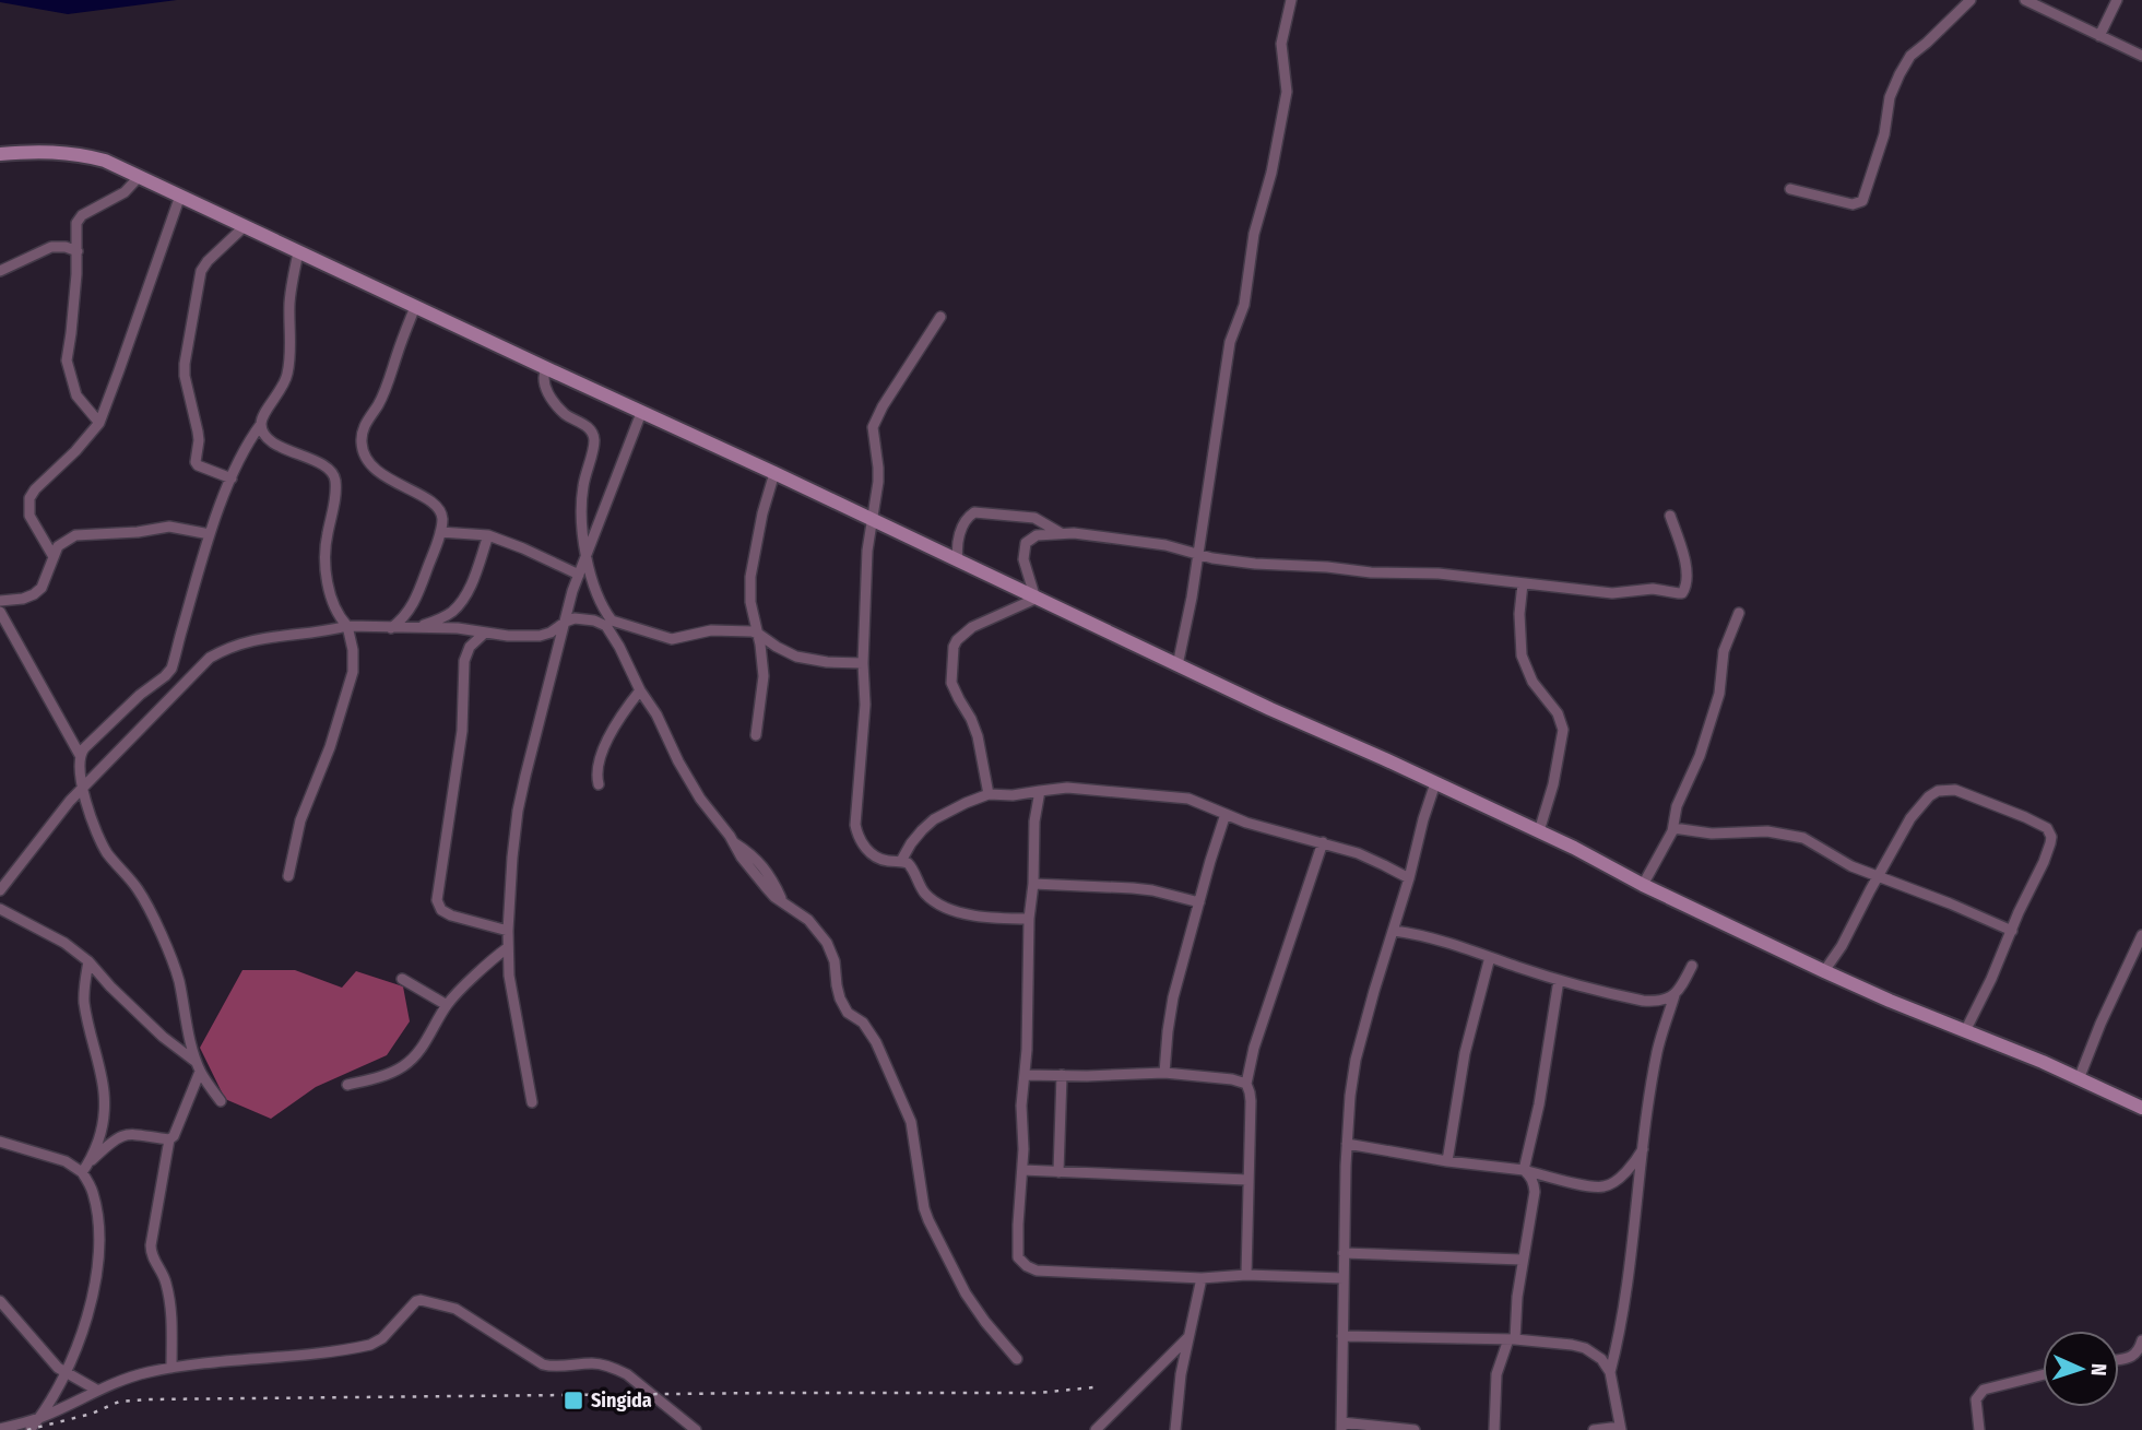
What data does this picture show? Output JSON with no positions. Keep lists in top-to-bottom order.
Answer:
{
  "places": {
    "transit": ["Singida"]
  },
  "north": "right"
}
